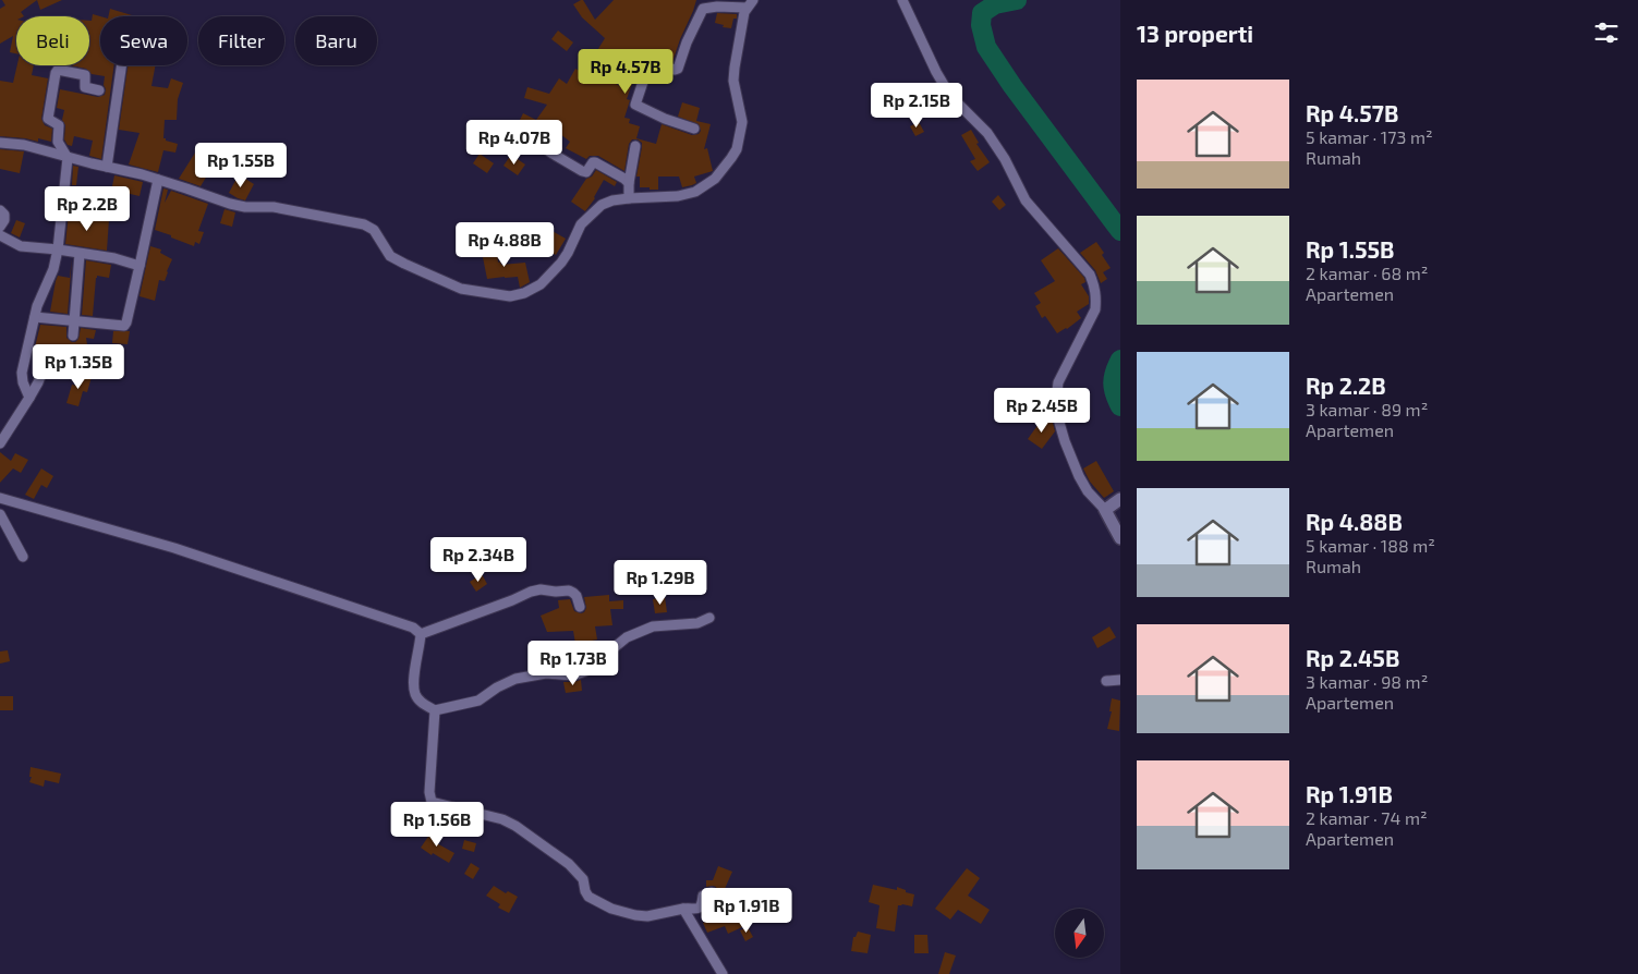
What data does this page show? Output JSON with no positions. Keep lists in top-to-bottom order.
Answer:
{
  "north": "bottom",
  "page": {
    "heading": "13 properti",
    "chip": [
      "Beli",
      "Sewa",
      "Filter",
      "Baru"
    ],
    "price": [
      "Rp 4.57B",
      "Rp 2.15B",
      "Rp 4.07B",
      "Rp 1.55B",
      "Rp 2.2B",
      "Rp 4.88B",
      "Rp 1.35B",
      "Rp 2.45B",
      "Rp 2.34B",
      "Rp 1.29B",
      "Rp 1.73B",
      "Rp 1.56B",
      "Rp 1.91B"
    ],
    "list": [
      {
        "name": "Rp 4.57B",
        "note": "5 kamar · 173 m² · Rumah"
      },
      {
        "name": "Rp 1.55B",
        "note": "2 kamar · 68 m² · Apartemen"
      },
      {
        "name": "Rp 2.2B",
        "note": "3 kamar · 89 m² · Apartemen"
      },
      {
        "name": "Rp 4.88B",
        "note": "5 kamar · 188 m² · Rumah"
      },
      {
        "name": "Rp 2.45B",
        "note": "3 kamar · 98 m² · Apartemen"
      },
      {
        "name": "Rp 1.91B",
        "note": "2 kamar · 74 m² · Apartemen"
      }
    ]
  }
}
